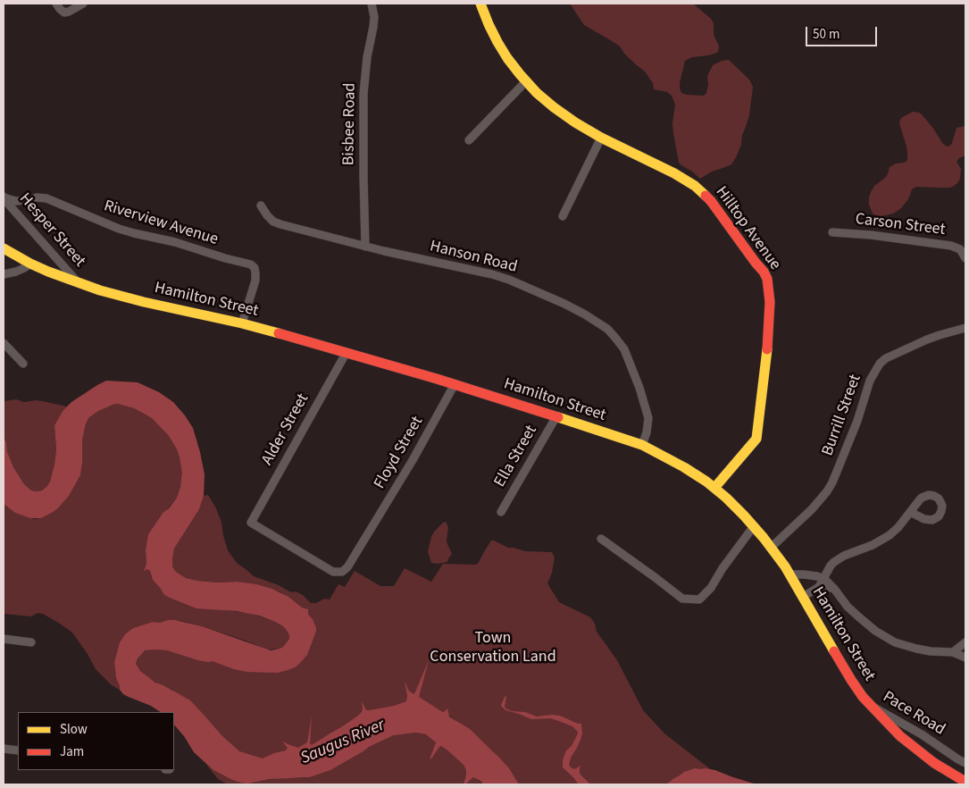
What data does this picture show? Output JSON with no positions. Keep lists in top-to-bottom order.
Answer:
{
  "streets": {
    "main road": ["Hilltop Avenue", "Hamilton Street"],
    "street": [
      "Bisbee Road",
      "Riverview Avenue",
      "Carson Street",
      "Hesper Street",
      "Hanson Road",
      "Burrill Street",
      "Alder Street",
      "Floyd Street",
      "Ella Street",
      "Pace Road"
    ]
  },
  "crossings": [
    ["Bisbee Road", "Hanson Road"],
    ["Riverview Avenue", "Hesper Street"],
    ["Riverview Avenue", "Hamilton Street"],
    ["Hilltop Avenue", "Hamilton Street"],
    ["Hesper Street", "Hamilton Street"],
    ["Hanson Road", "Hamilton Street"],
    ["Hamilton Street", "Burrill Street"],
    ["Hamilton Street", "Alder Street"],
    ["Hamilton Street", "Floyd Street"],
    ["Hamilton Street", "Ella Street"],
    ["Hamilton Street", "Pace Road"],
    ["Alder Street", "Floyd Street"]
  ],
  "water": ["Saugus River"],
  "parks": ["Town Conservation Land"],
  "legend": ["Slow", "Jam"],
  "scale_bar": "50 m"
}
